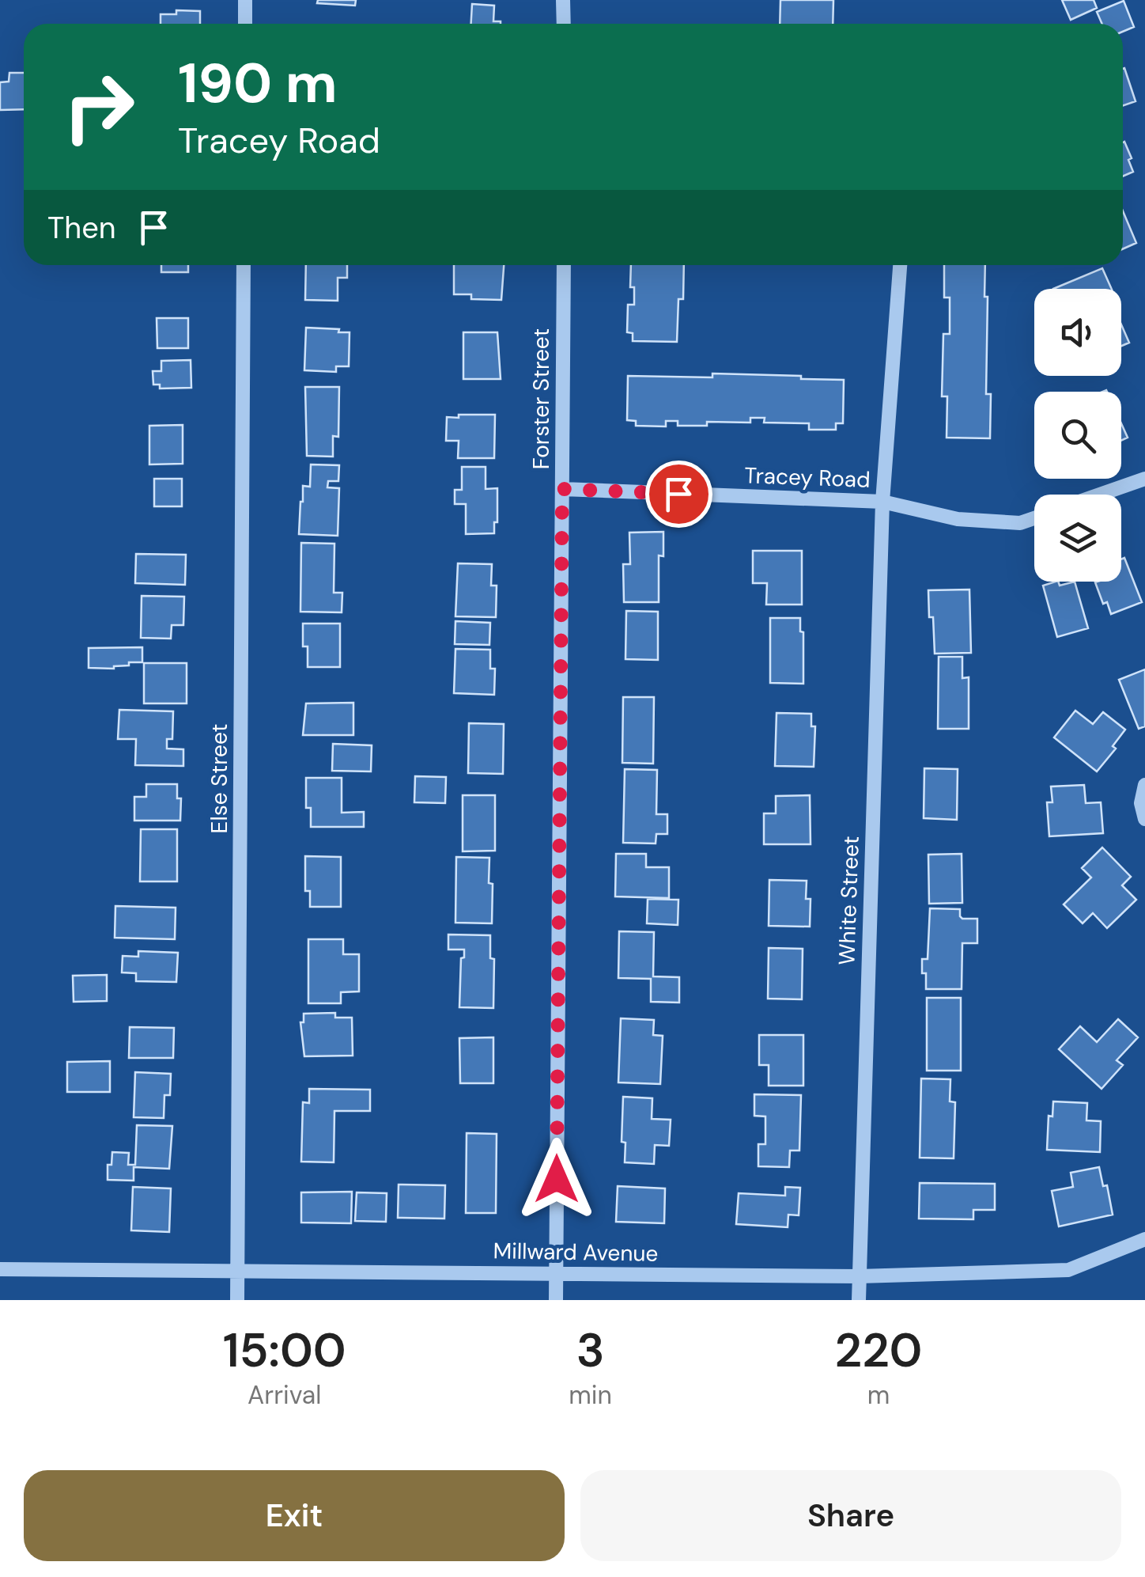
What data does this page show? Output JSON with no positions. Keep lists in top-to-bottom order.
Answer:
{
  "streets": {
    "street": [
      "Forster Street",
      "Tracey Road",
      "Else Street",
      "White Street",
      "Millward Avenue"
    ]
  },
  "crossings": [
    ["Forster Street", "Tracey Road"],
    ["Forster Street", "Millward Avenue"],
    ["Tracey Road", "White Street"],
    ["Else Street", "Millward Avenue"],
    ["White Street", "Millward Avenue"]
  ],
  "page": {
    "turn": ["190 m", "Tracey Road"],
    "then": "Then",
    "eta": [
      "15:00",
      "Arrival",
      "3",
      "min",
      "220",
      "m"
    ],
    "buttons": ["Exit", "Share"]
  }
}
